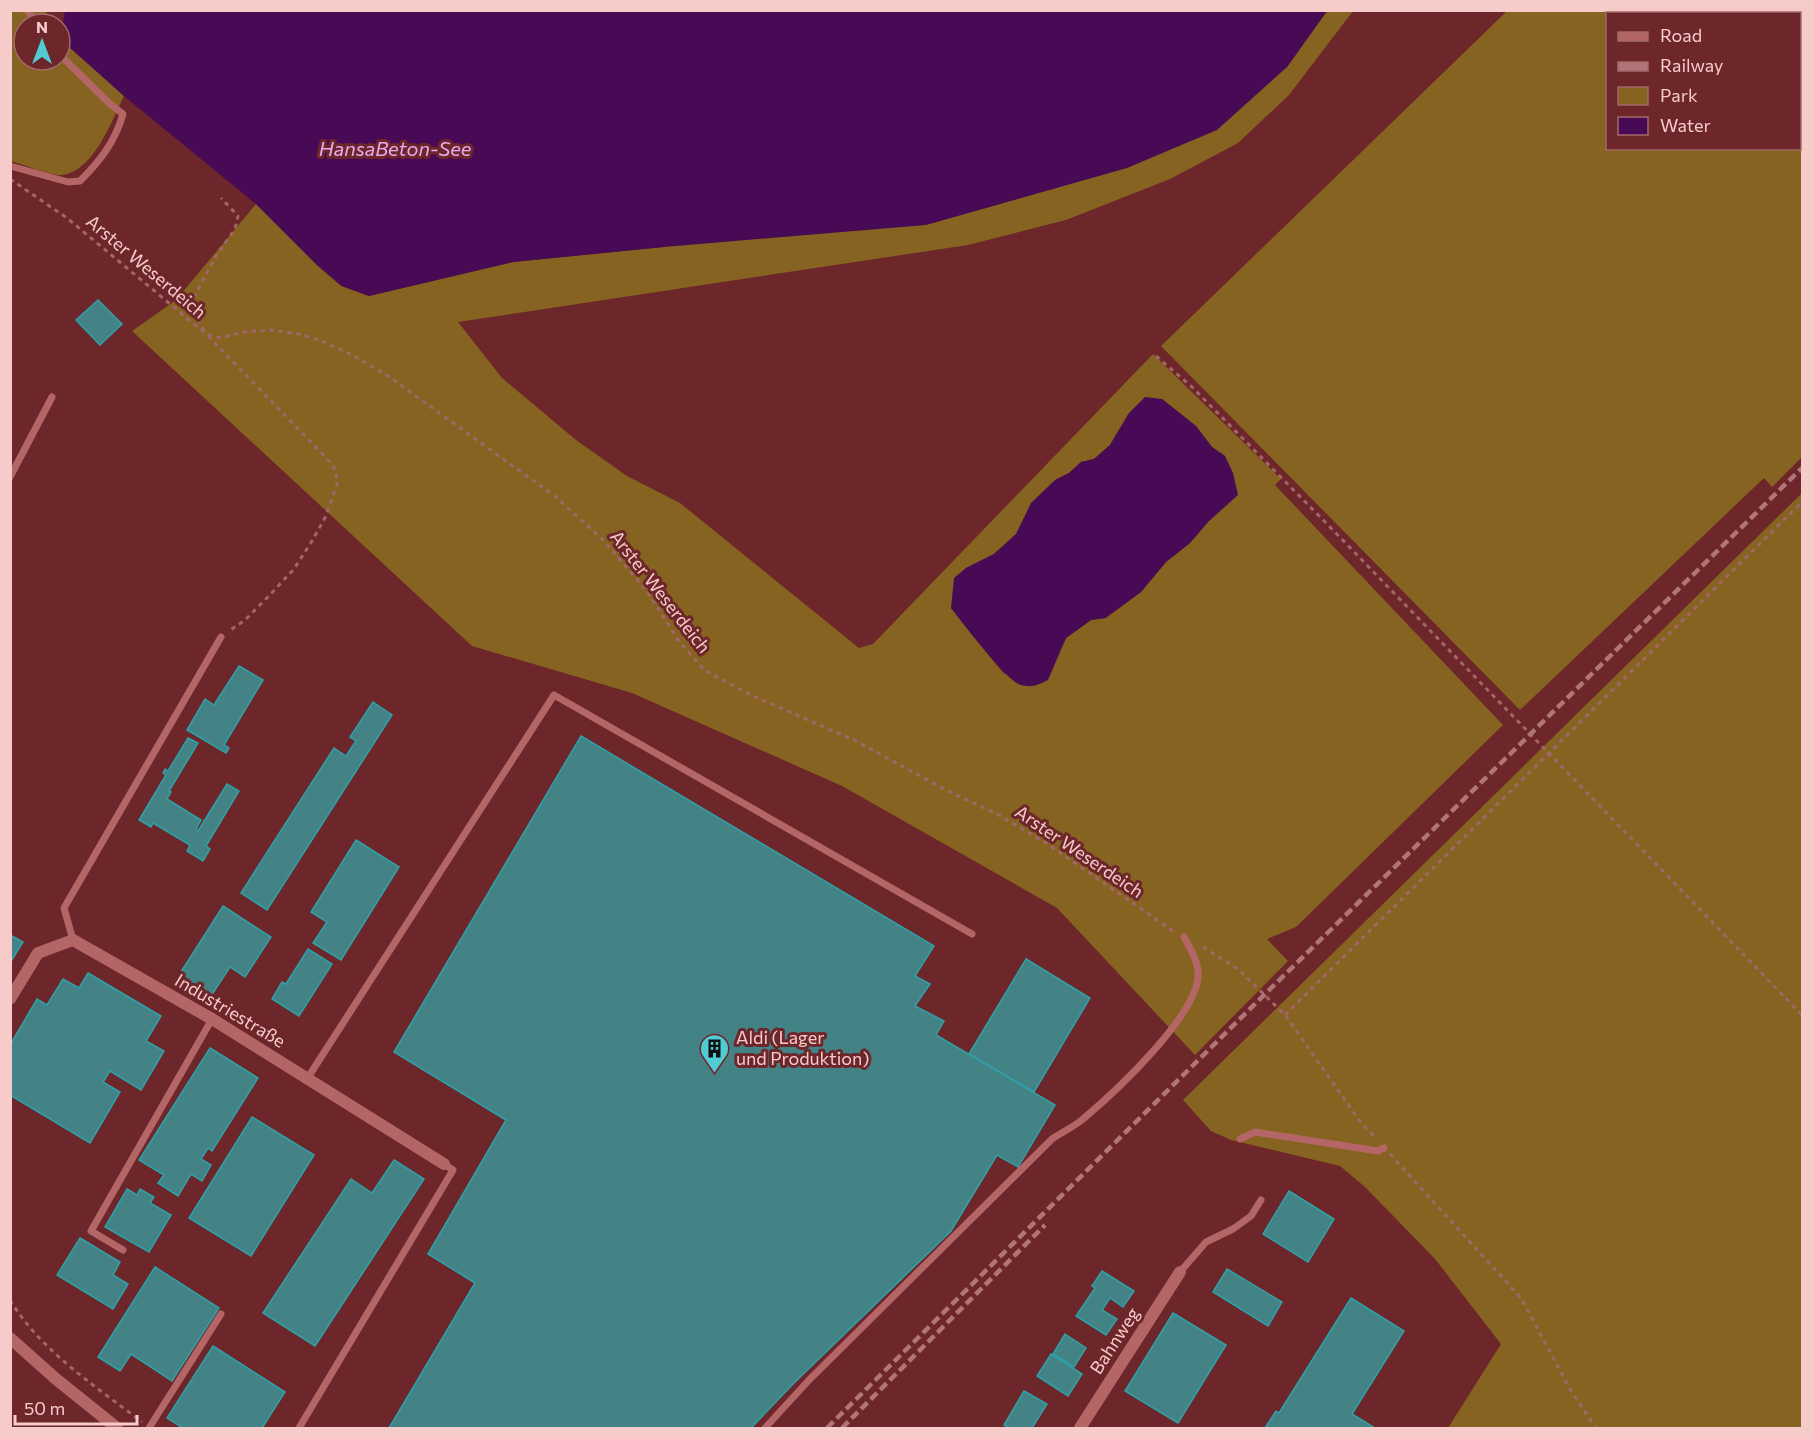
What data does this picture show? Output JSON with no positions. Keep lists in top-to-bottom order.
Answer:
{
  "streets": {
    "street": ["Industriestraße", "Bahnweg"],
    "path": ["Arster Weserdeich"]
  },
  "water": ["HansaBeton-See"],
  "places": {
    "building": ["Aldi (Lager und Produktion)"]
  },
  "legend": [
    "Road",
    "Railway",
    "Park",
    "Water"
  ],
  "scale_bar": "50 m",
  "north": "top"
}
